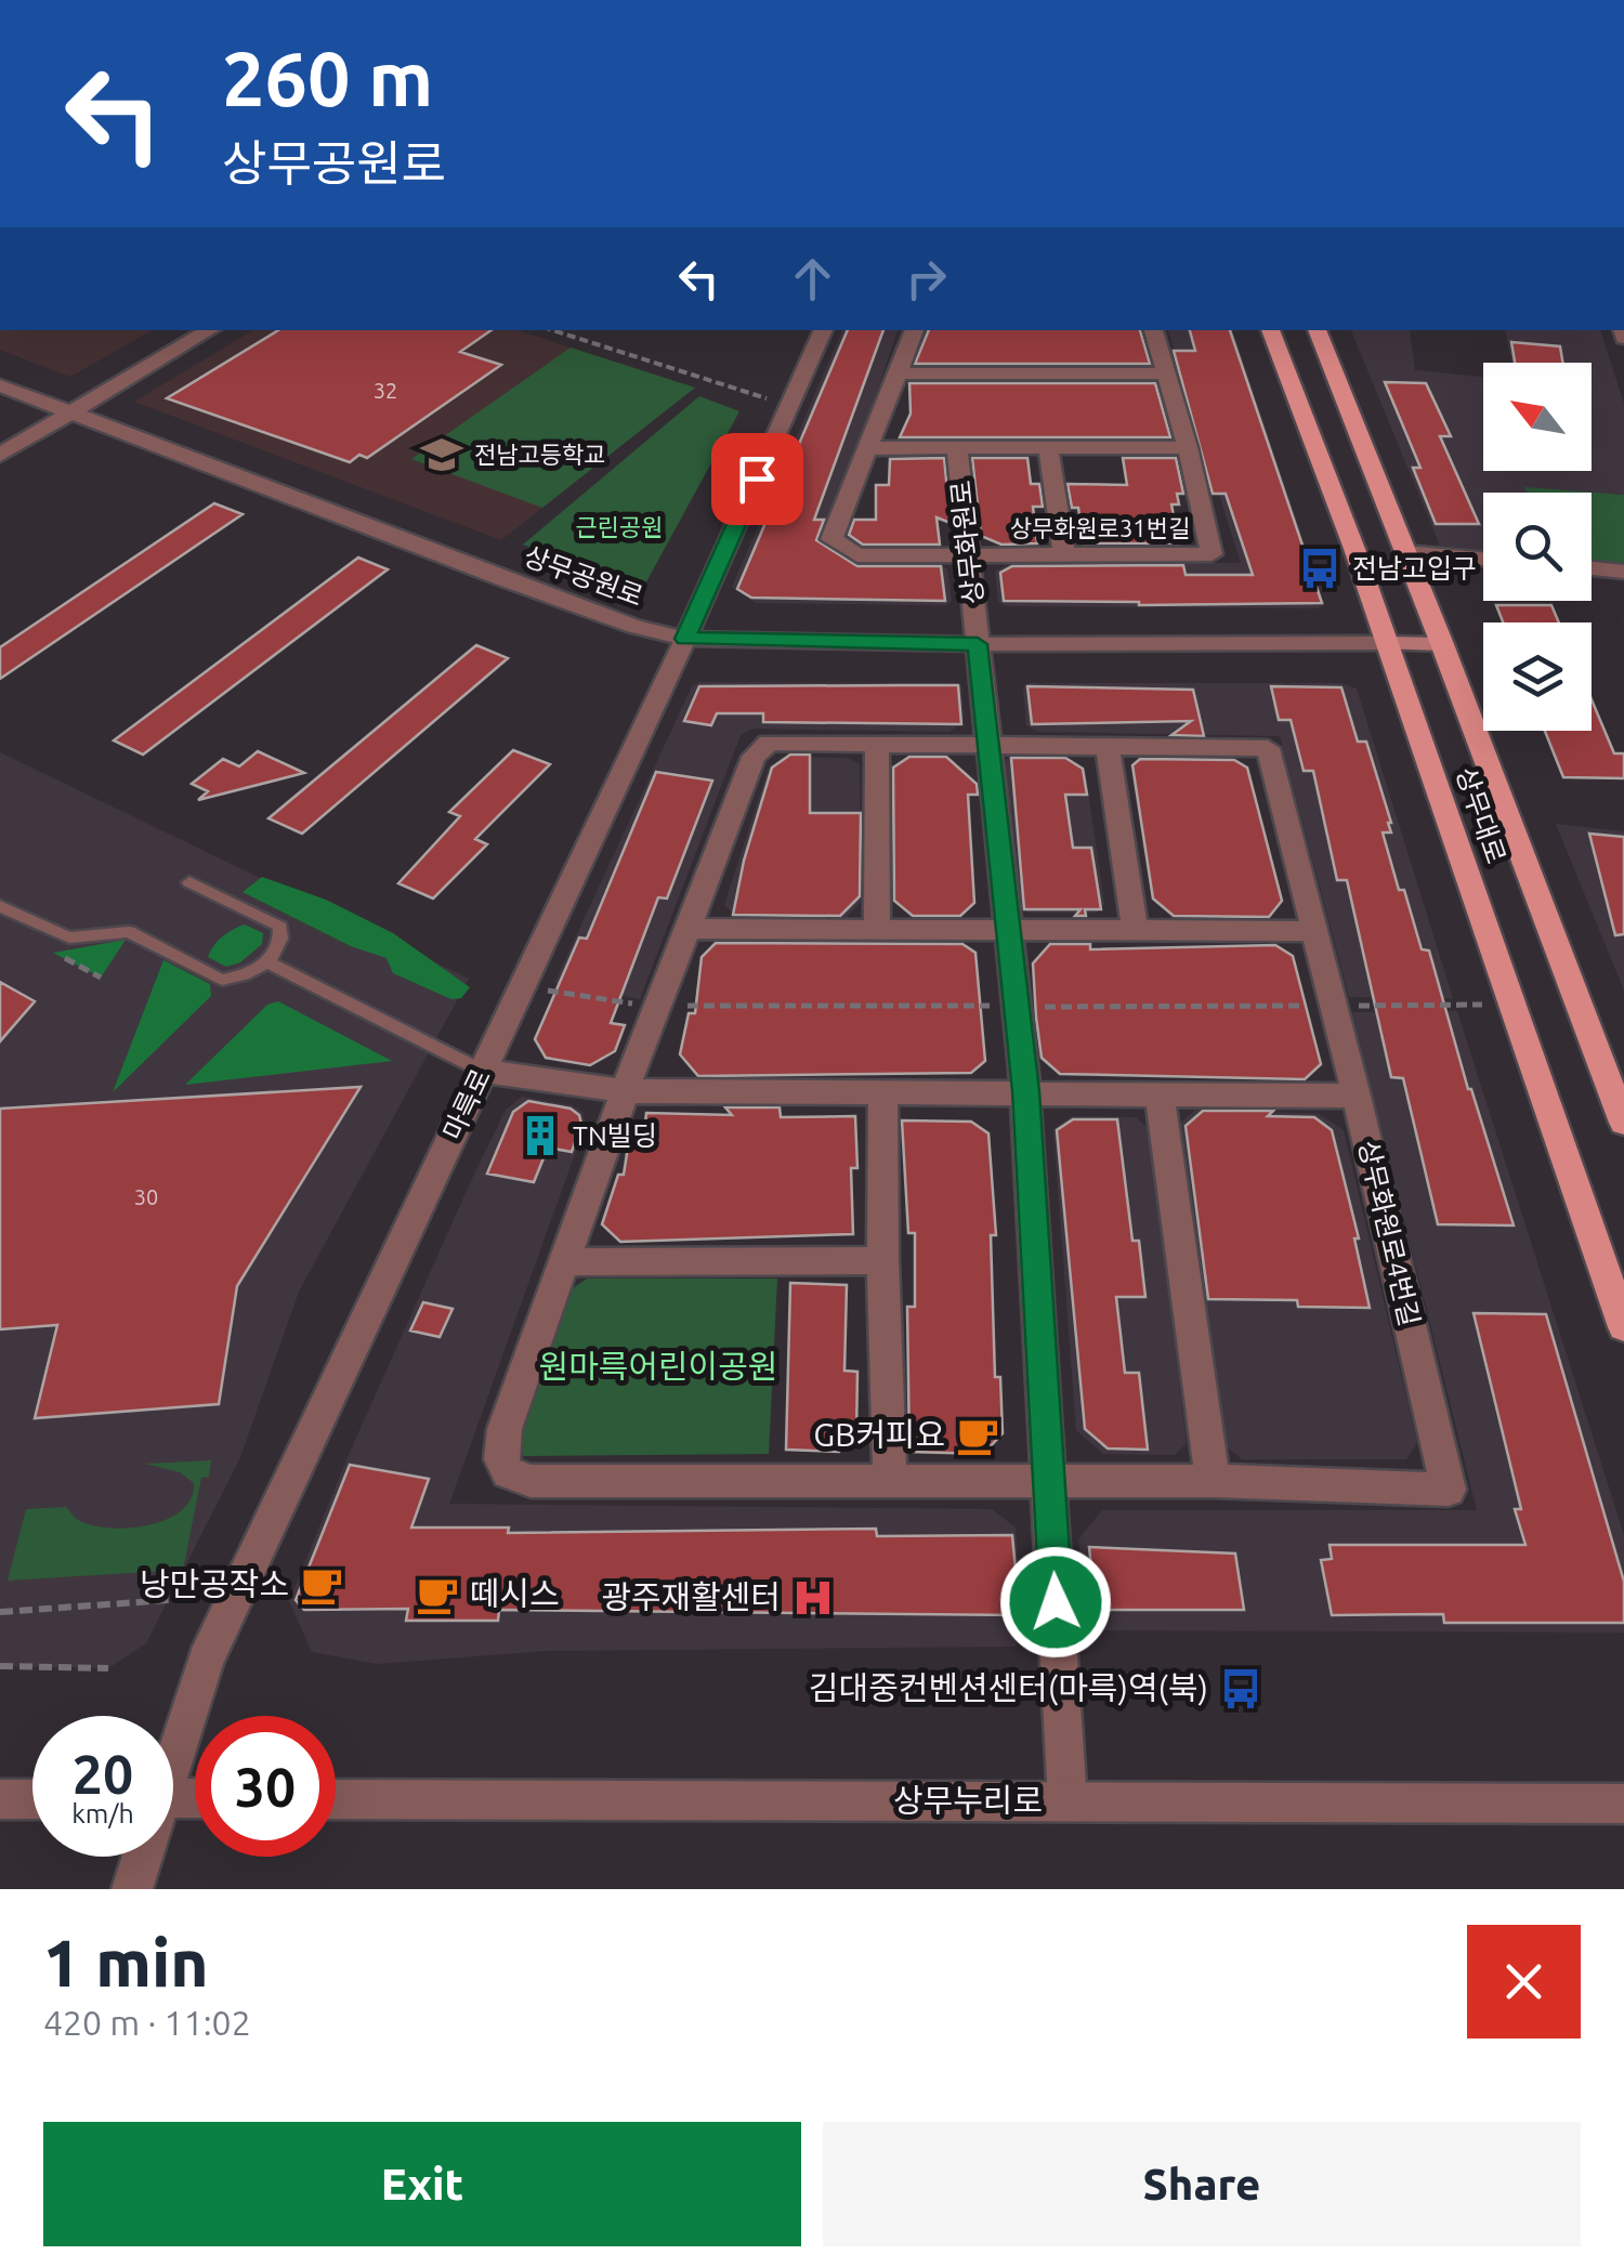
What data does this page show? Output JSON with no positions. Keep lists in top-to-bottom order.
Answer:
{
  "streets": {
    "main road": ["상무공원로", "상무대로"],
    "street": [
      "상무화원로31번길",
      "상무화원로",
      "마륵로",
      "상무화원로4번길",
      "상무누리로"
    ]
  },
  "crossings": [
    ["상무화원로31번길", "상무화원로"],
    ["상무화원로", "상무공원로"],
    ["상무화원로", "상무화원로4번길"],
    ["상무화원로", "상무누리로"],
    ["상무공원로", "상무대로"],
    ["상무공원로", "마륵로"]
  ],
  "parks": ["근린공원", "원마륵어린이공원"],
  "places": {
    "school or university": ["전남고등학교"],
    "bus stop": ["전남고입구", "김대중컨벤션센터(마륵)역(북)"],
    "building": ["TN빌딩"],
    "cafe": ["GB커피요", "낭만공작소", "떼시스"],
    "hospital": ["광주재활센터"]
  },
  "house_numbers": ["32", "30"],
  "north": "top left",
  "page": {
    "turn": ["260 m", "상무공원로"],
    "speed": "20 km/h",
    "limit": "30",
    "heading": ["1 min", "420 m · 11:02"],
    "buttons": ["Exit", "Share"]
  }
}
